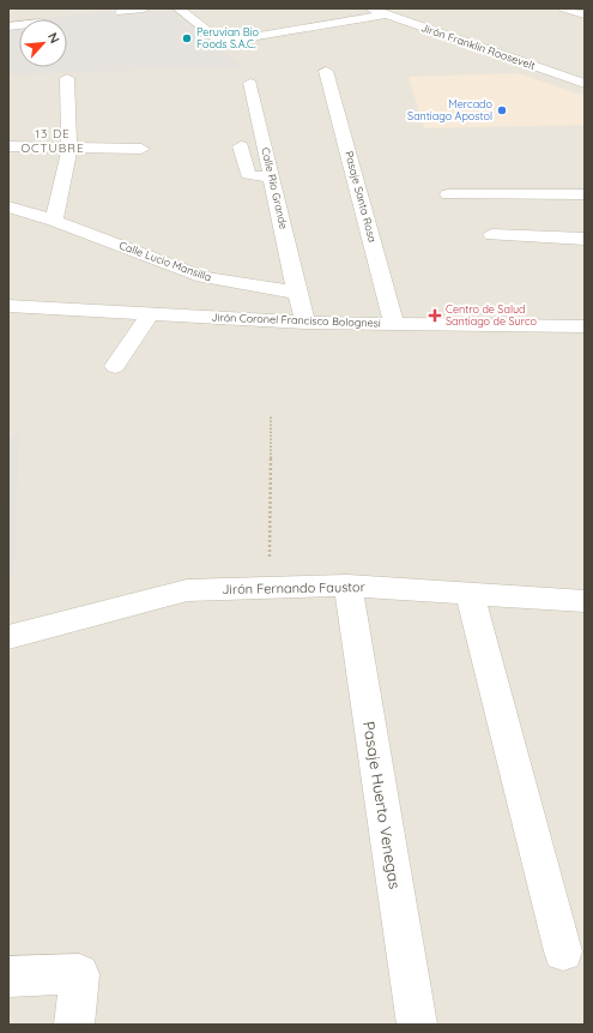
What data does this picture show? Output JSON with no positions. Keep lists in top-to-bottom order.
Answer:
{
  "streets": {
    "street": [
      "Jirón Franklin Roosevelt",
      "Calle Río Grande",
      "Pasaje Santa Rosa",
      "Calle Lucio Mansilla",
      "Jirón Coronel Francisco Bolognesi",
      "Jirón Fernando Faustor",
      "Pasaje Huerto Venegas"
    ]
  },
  "crossings": [
    ["Calle Río Grande", "Calle Lucio Mansilla"],
    ["Pasaje Santa Rosa", "Jirón Coronel Francisco Bolognesi"],
    ["Jirón Fernando Faustor", "Pasaje Huerto Venegas"]
  ],
  "districts": ["13 DE OCTUBRE"],
  "places": {
    "other": ["Peruvian Bio Foods S.A.C.", "Mercado Santiago Apostol"],
    "health": ["Centro de Salud Santiago de Surco"]
  },
  "north": "top right"
}
